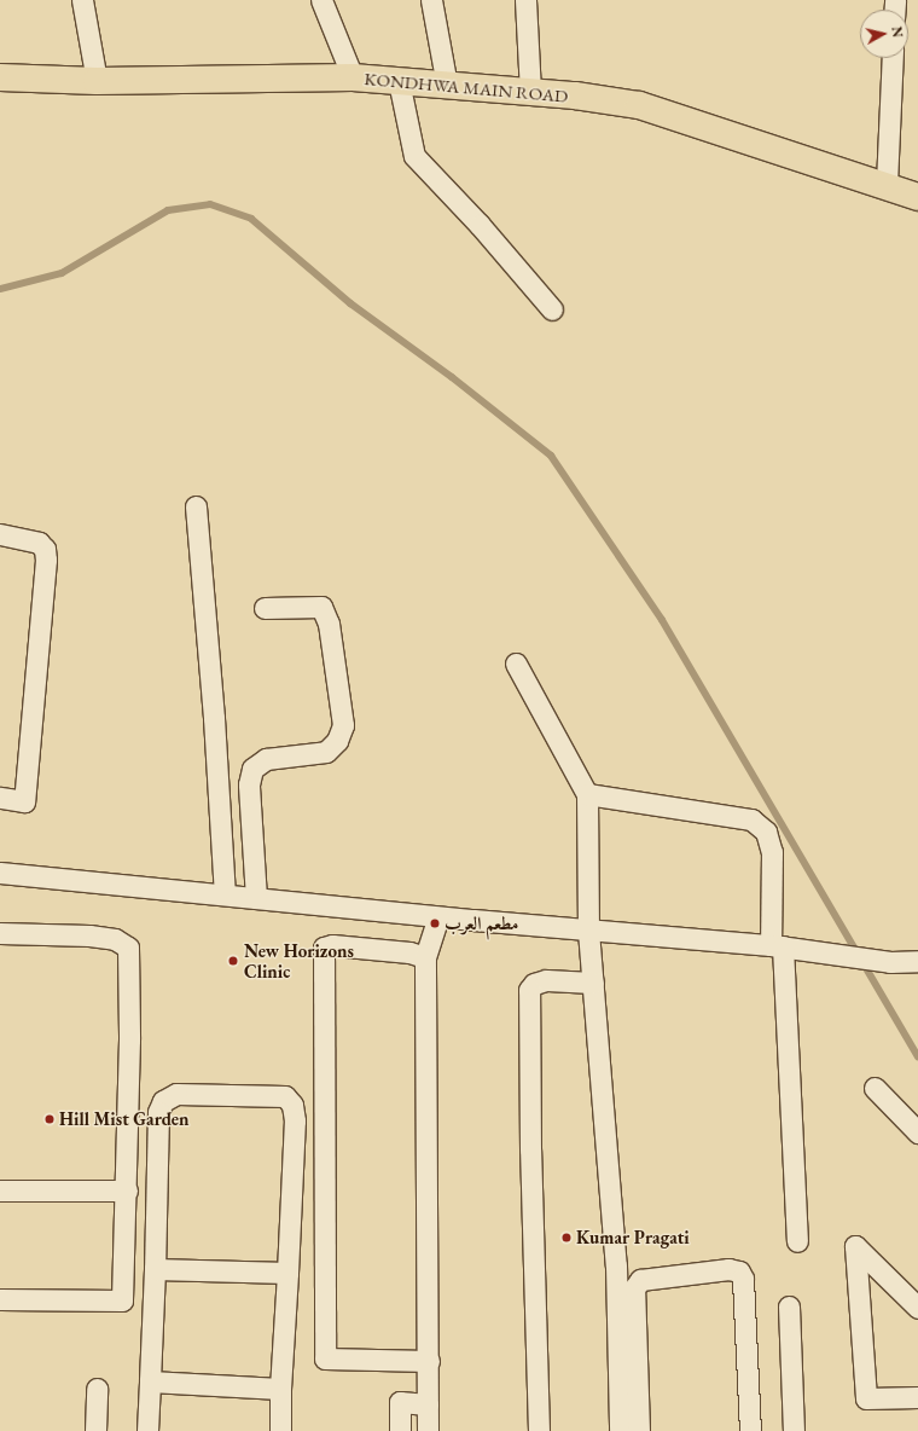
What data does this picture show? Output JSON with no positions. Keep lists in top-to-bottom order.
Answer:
{
  "streets": {
    "main road": ["KONDHWA MAIN ROAD"]
  },
  "places": [
    "مطعم العرب",
    "New Horizons Clinic",
    "Hill Mist Garden",
    "Kumar Pragati"
  ],
  "north": "right"
}
